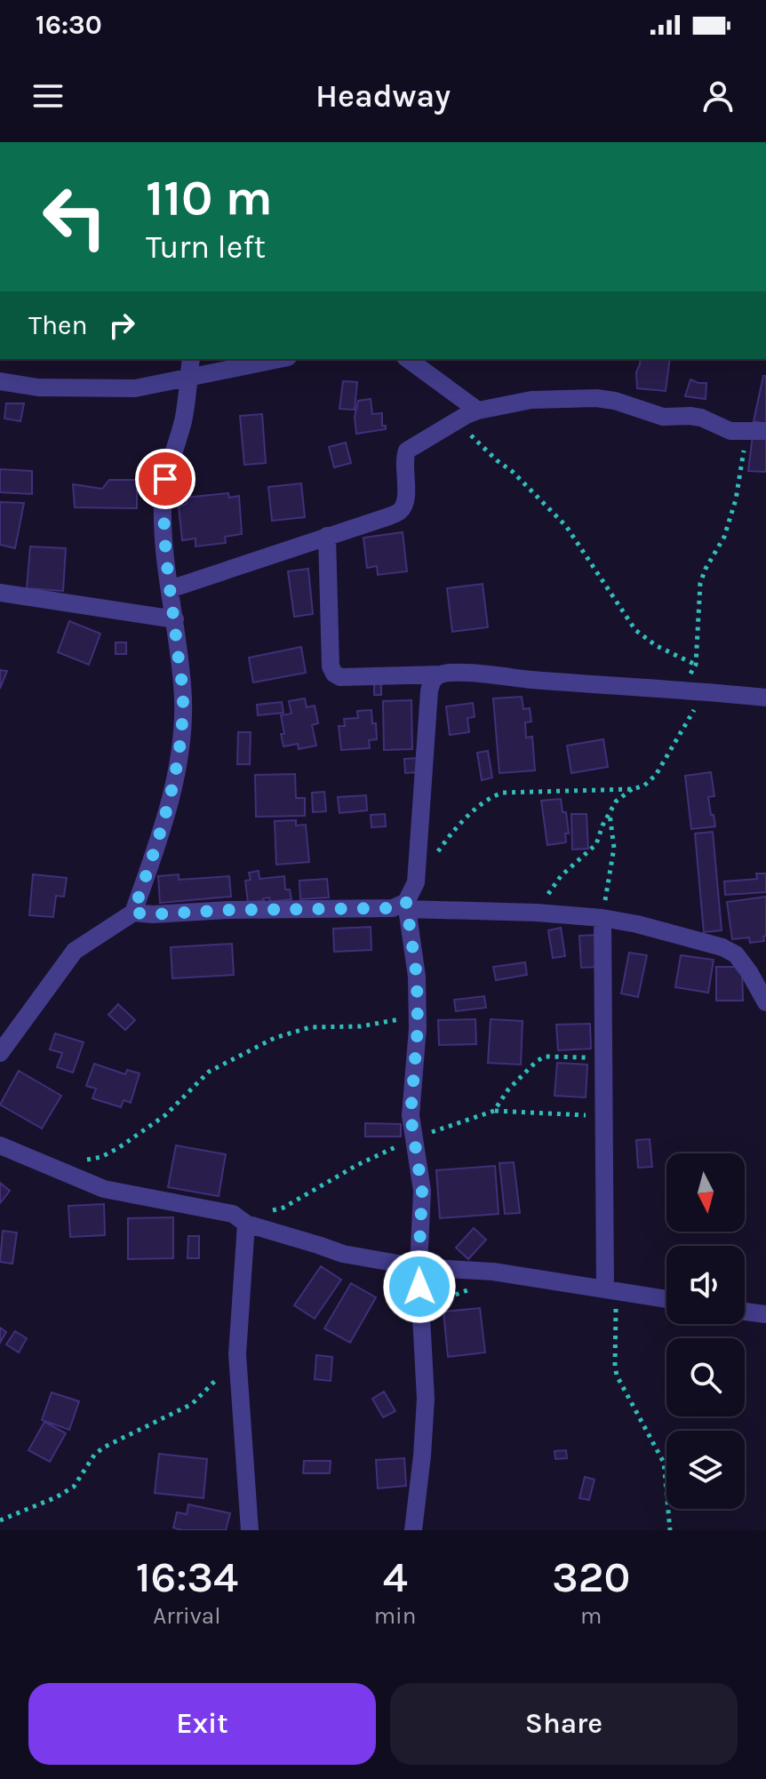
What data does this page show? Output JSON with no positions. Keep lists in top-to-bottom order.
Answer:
{
  "north": "bottom",
  "page": {
    "status": "16:30",
    "header": "Headway",
    "turn": ["110 m", "Turn left"],
    "then": "Then",
    "eta": [
      "16:34",
      "Arrival",
      "4",
      "min",
      "320",
      "m"
    ],
    "buttons": ["Exit", "Share"]
  }
}
